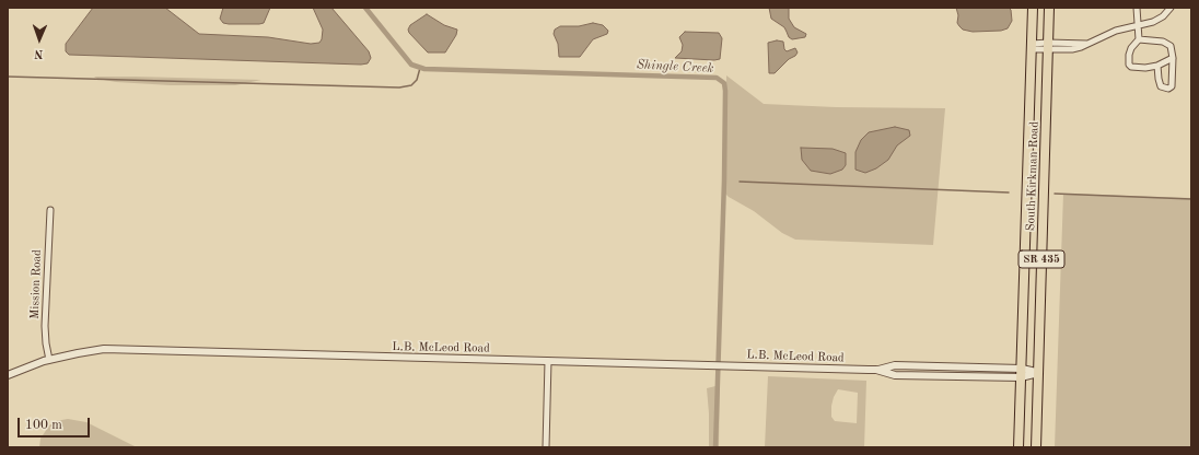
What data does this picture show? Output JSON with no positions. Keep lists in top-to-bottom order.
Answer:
{
  "streets": {
    "main road": ["South Kirkman Road", "SR 435"],
    "street": ["Mission Road", "L.B. McLeod Road"]
  },
  "crossings": [
    ["South Kirkman Road", "SR 435"],
    ["South Kirkman Road", "L.B. McLeod Road"],
    ["SR 435", "L.B. McLeod Road"],
    ["Mission Road", "L.B. McLeod Road"]
  ],
  "water": ["Shingle Creek"],
  "scale_bar": "100 m",
  "north": "bottom"
}
